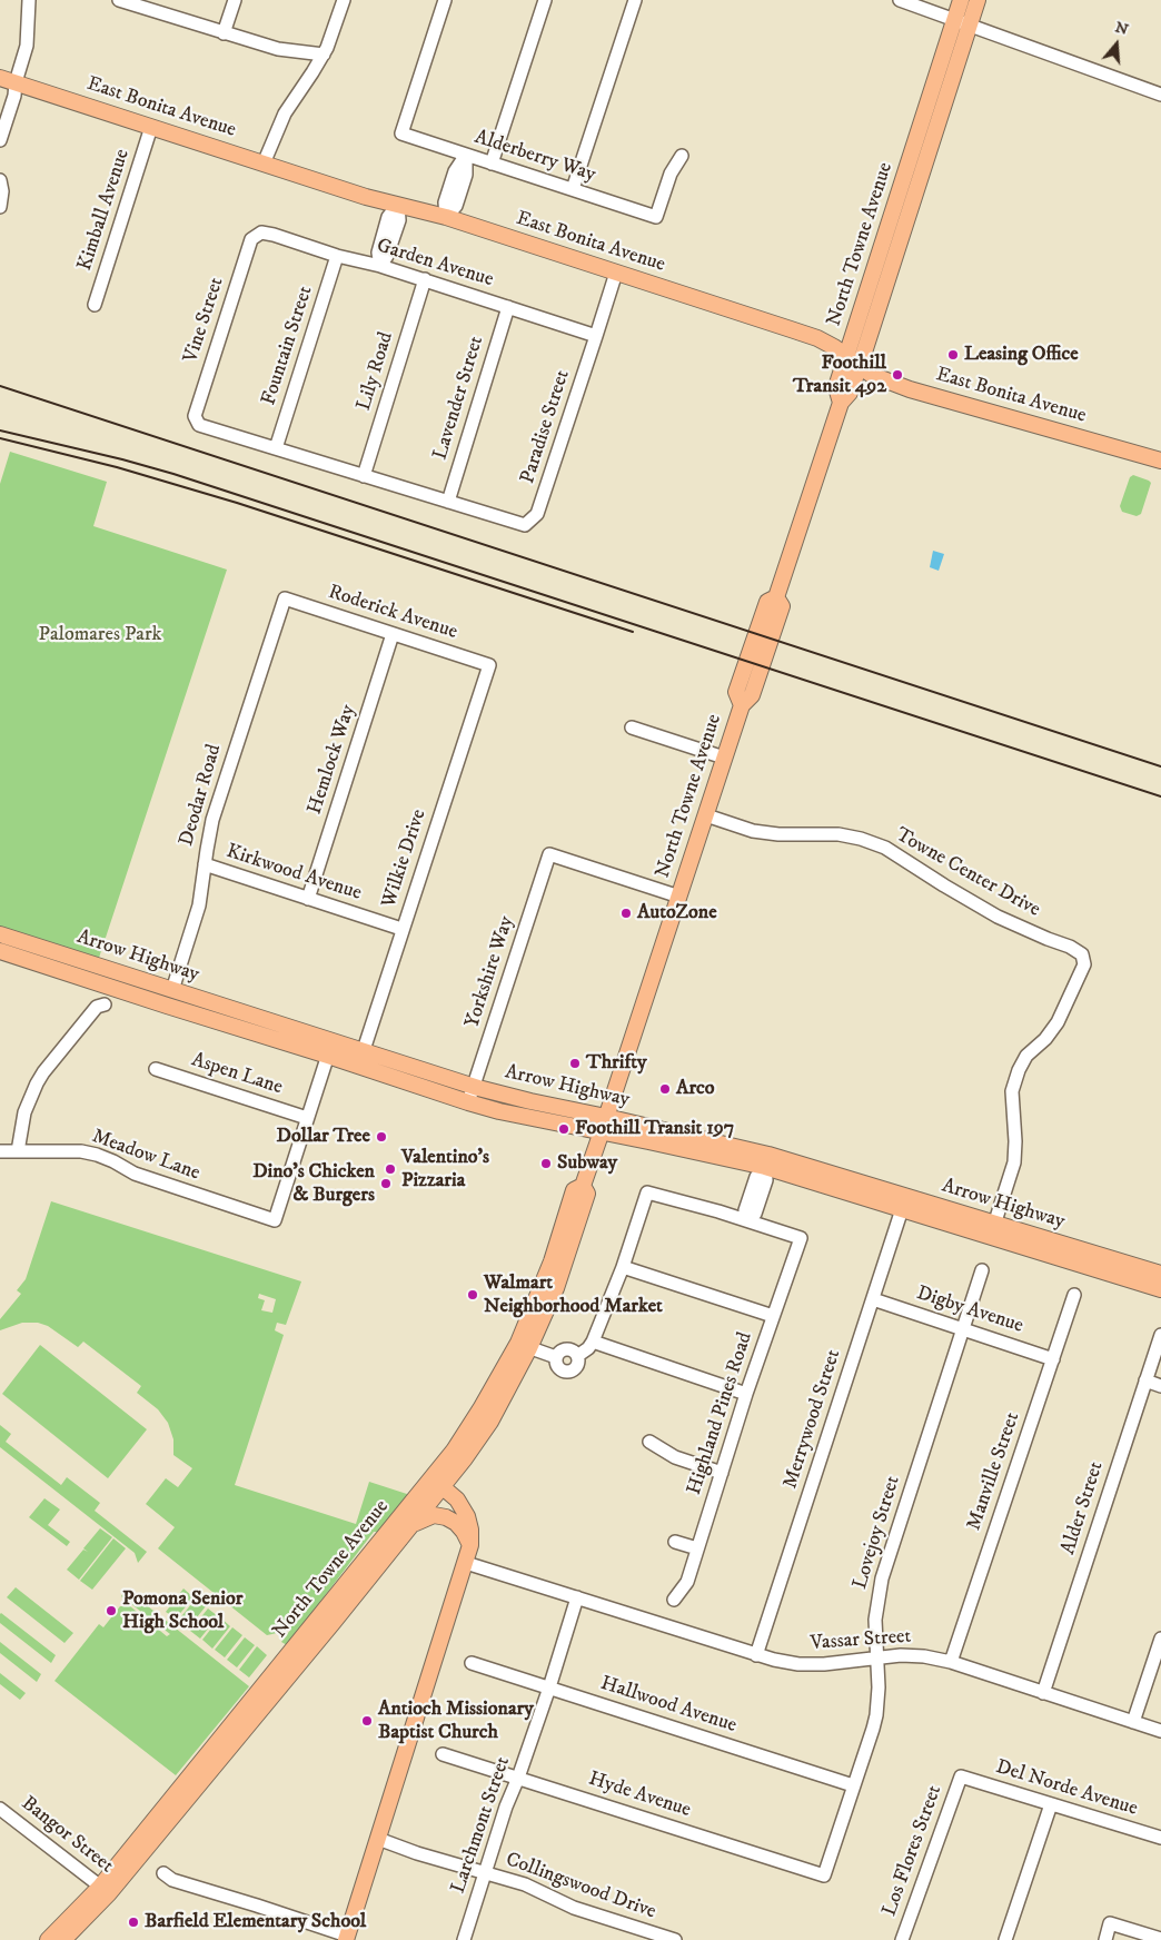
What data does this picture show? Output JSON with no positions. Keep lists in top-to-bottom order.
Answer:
{
  "streets": {
    "main road": [
      "East Bonita Avenue",
      "North Towne Avenue",
      "Deodar Road",
      "Arrow Highway"
    ],
    "street": [
      "Alderberry Way",
      "Kimball Avenue",
      "Garden Avenue",
      "Vine Street",
      "Fountain Street",
      "Lily Road",
      "Lavender Street",
      "Paradise Street",
      "Roderick Avenue",
      "Hemlock Way",
      "Wilkie Drive",
      "Kirkwood Avenue",
      "Towne Center Drive",
      "Yorkshire Way",
      "Aspen Lane",
      "Meadow Lane",
      "Digby Avenue",
      "Highland Pines Road",
      "Merrywood Street",
      "Manville Street",
      "Alder Street",
      "Lovejoy Street",
      "Vassar Street",
      "Hallwood Avenue",
      "Del Norde Avenue",
      "Hyde Avenue",
      "Larchmont Street",
      "Bangor Street",
      "Los Flores Street",
      "Collingswood Drive"
    ]
  },
  "crossings": [
    ["East Bonita Avenue", "Kimball Avenue"],
    ["East Bonita Avenue", "North Towne Avenue"],
    ["East Bonita Avenue", "Paradise Street"],
    ["North Towne Avenue", "Towne Center Drive"],
    ["North Towne Avenue", "Arrow Highway"],
    ["North Towne Avenue", "Yorkshire Way"],
    ["North Towne Avenue", "Bangor Street"],
    ["Garden Avenue", "Vine Street"],
    ["Garden Avenue", "Fountain Street"],
    ["Garden Avenue", "Lily Road"],
    ["Garden Avenue", "Lavender Street"],
    ["Garden Avenue", "Paradise Street"],
    ["Vine Street", "Fountain Street"],
    ["Lavender Street", "Paradise Street"],
    ["Roderick Avenue", "Hemlock Way"],
    ["Roderick Avenue", "Deodar Road"],
    ["Roderick Avenue", "Wilkie Drive"],
    ["Hemlock Way", "Kirkwood Avenue"],
    ["Deodar Road", "Kirkwood Avenue"],
    ["Deodar Road", "Arrow Highway"],
    ["Wilkie Drive", "Kirkwood Avenue"],
    ["Wilkie Drive", "Arrow Highway"],
    ["Towne Center Drive", "Arrow Highway"],
    ["Arrow Highway", "Yorkshire Way"],
    ["Arrow Highway", "Merrywood Street"],
    ["Aspen Lane", "Meadow Lane"],
    ["Digby Avenue", "Merrywood Street"],
    ["Digby Avenue", "Manville Street"],
    ["Digby Avenue", "Lovejoy Street"],
    ["Merrywood Street", "Vassar Street"],
    ["Manville Street", "Vassar Street"],
    ["Alder Street", "Vassar Street"],
    ["Lovejoy Street", "Vassar Street"],
    ["Lovejoy Street", "Hallwood Avenue"],
    ["Lovejoy Street", "Hyde Avenue"],
    ["Vassar Street", "Larchmont Street"],
    ["Hallwood Avenue", "Larchmont Street"],
    ["Del Norde Avenue", "Los Flores Street"],
    ["Hyde Avenue", "Larchmont Street"],
    ["Larchmont Street", "Collingswood Drive"]
  ],
  "parks": ["Palomares Park"],
  "places": [
    "Leasing Office",
    "Foothill Transit 492",
    "AutoZone",
    "Thrifty",
    "Arco",
    "Foothill Transit 197",
    "Dollar Tree",
    "Subway",
    "Valentino's Pizzaria",
    "Dino's Chicken & Burgers",
    "Walmart Neighborhood Market",
    "Pomona Senior High School",
    "Antioch Missionary Baptist Church",
    "Barfield Elementary School"
  ],
  "north": "top"
}
